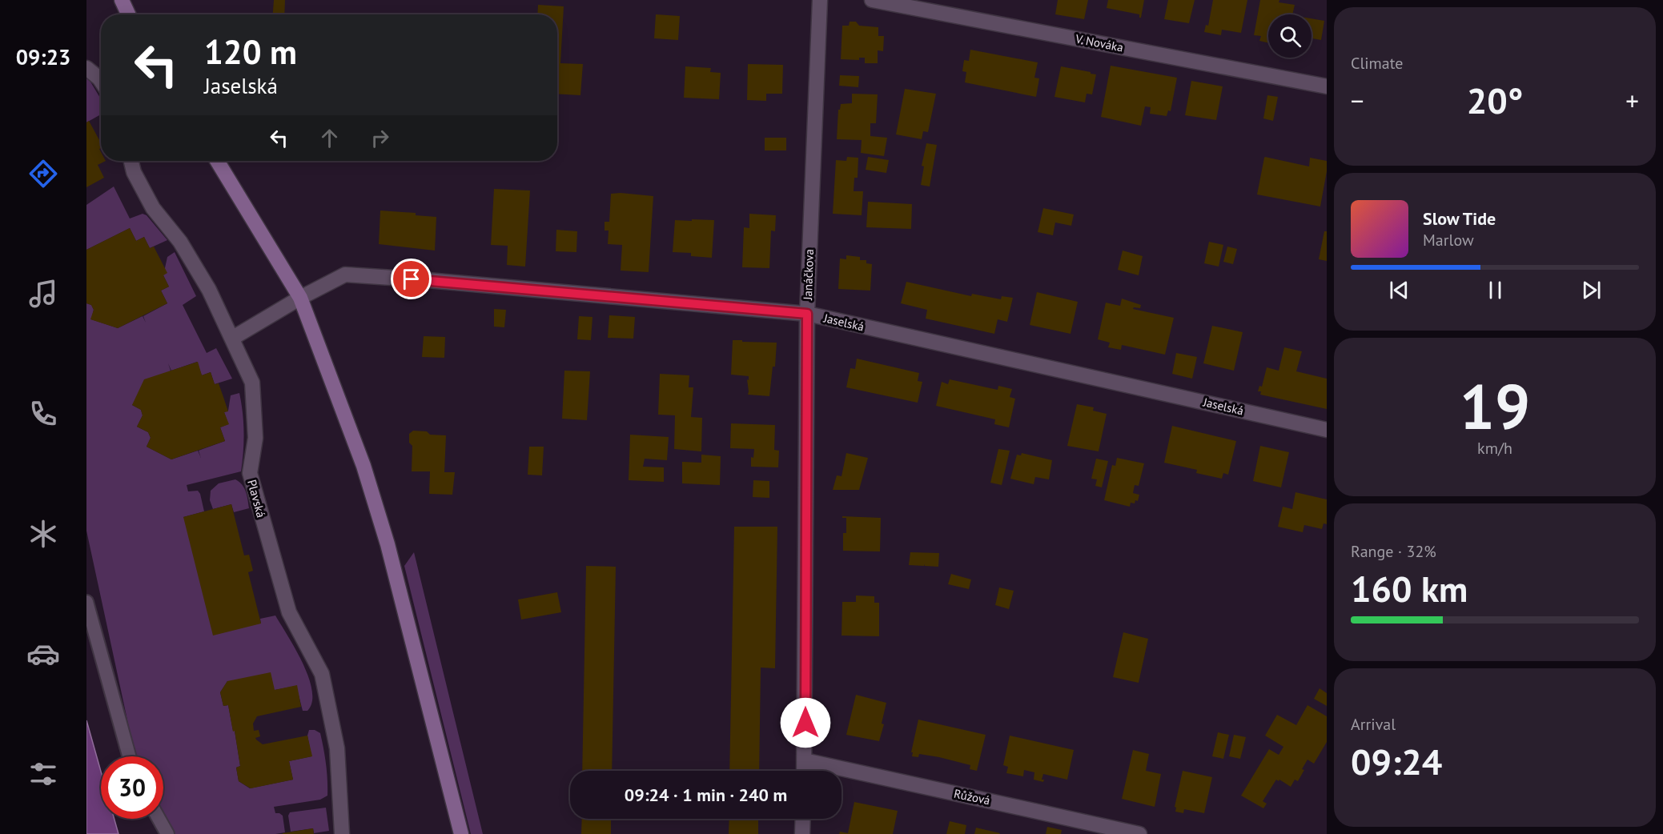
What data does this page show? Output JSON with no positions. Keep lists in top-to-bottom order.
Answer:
{
  "streets": {
    "street": [
      "V. Nováka",
      "Janáčkova",
      "Jaselská",
      "Plavská",
      "Růžová"
    ]
  },
  "crossings": [
    ["Janáčkova", "Jaselská"],
    ["Janáčkova", "Růžová"],
    ["Jaselská", "Plavská"]
  ],
  "page": {
    "tabs": "09:23",
    "tile": [
      "Climate",
      ["19", "km/h"],
      ["Range · 32%", "160 km"],
      ["Arrival", "09:24"]
    ],
    "turn": ["120 m", "Jaselská"],
    "heat": ["−", "20°", "+"],
    "song": ["Slow Tide", "Marlow"],
    "limit": "30",
    "trip": "09:24 · 1 min · 240 m"
  }
}
